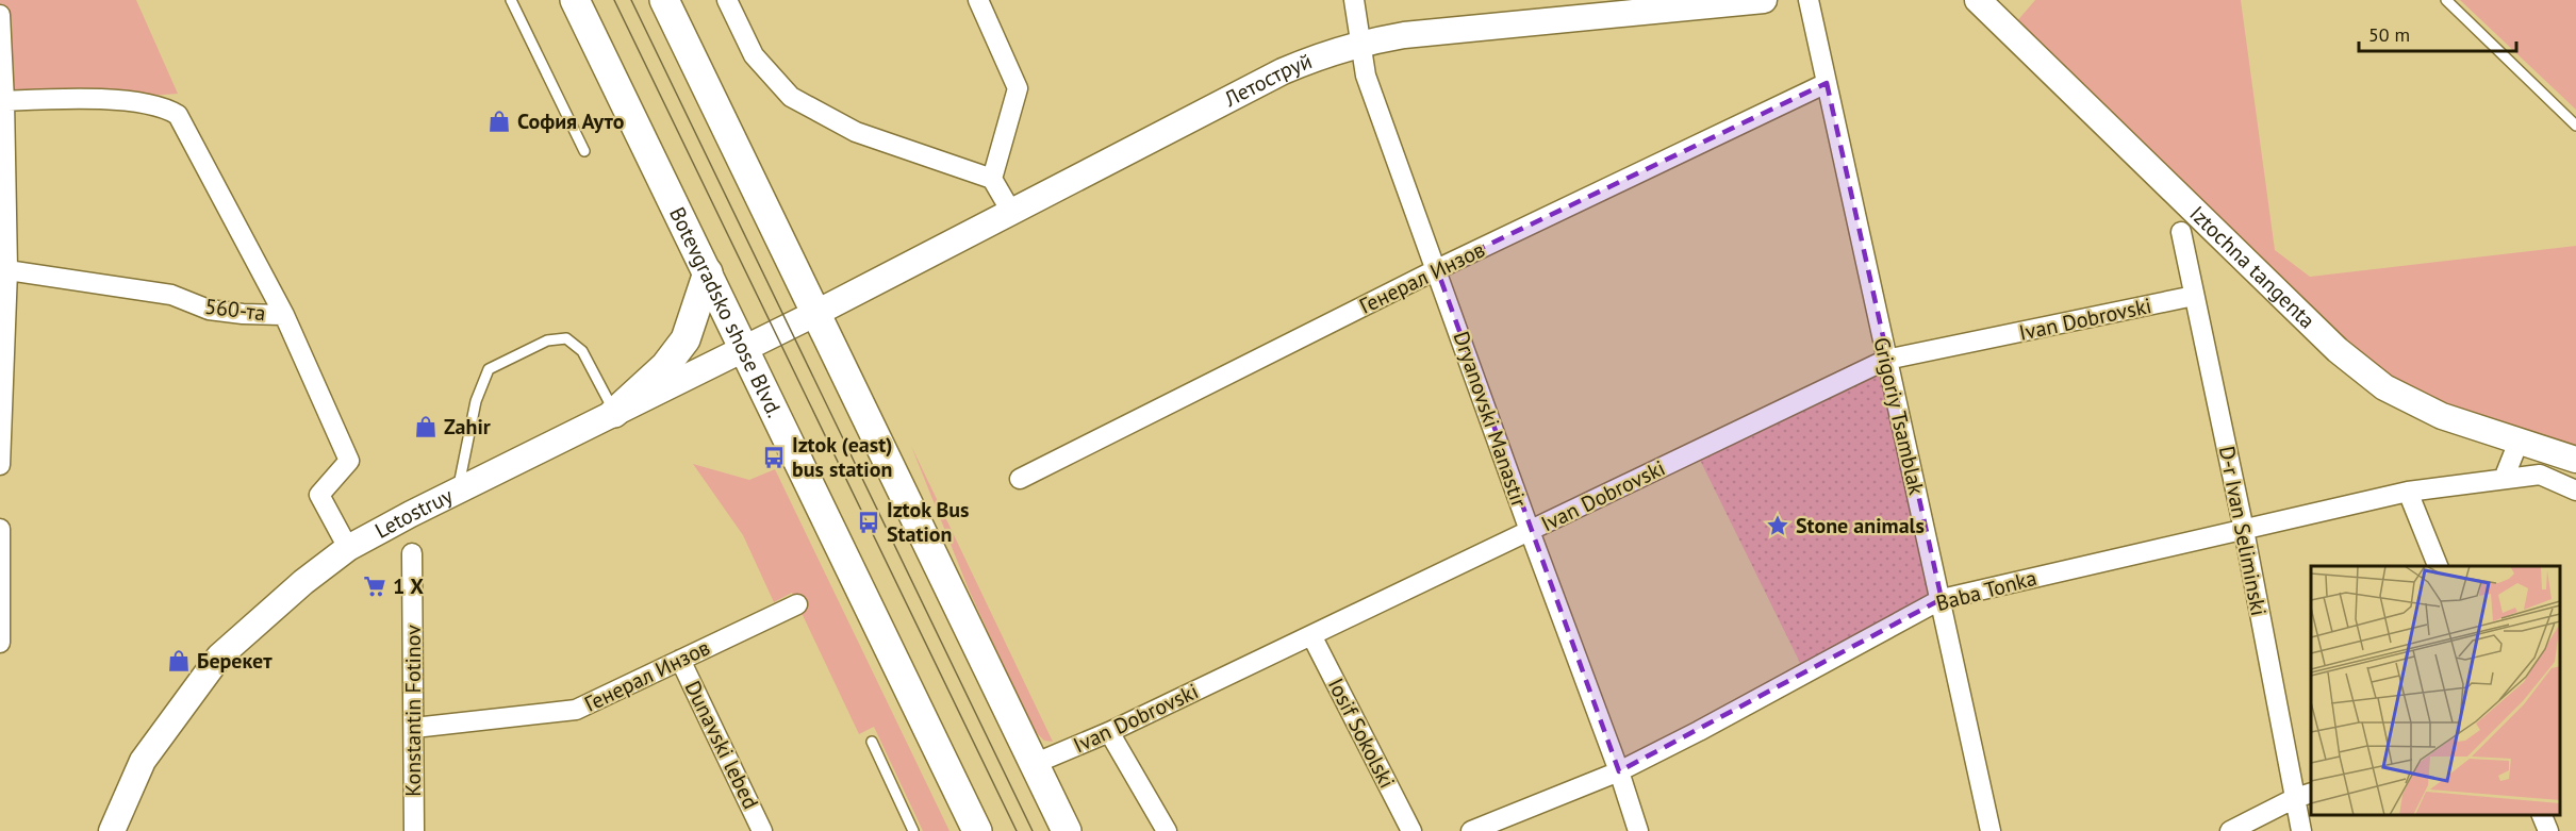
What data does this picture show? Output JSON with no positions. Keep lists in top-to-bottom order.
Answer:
{
  "streets": {
    "main road": ["Botevgradsko shose Blvd."],
    "street": [
      "Летоструй",
      "Iztochna tangenta",
      "Генерал Инзов",
      "560-та",
      "Ivan Dobrovski",
      "Grigoriy Tsamblak",
      "Dryanovski Manastir",
      "Letostruy",
      "D-r Ivan Seliminski",
      "Baba Tonka",
      "Konstantin Fotinov",
      "Iosif Sokolski",
      "Dunavski lebed"
    ]
  },
  "crossings": [
    ["Летоструй", "Dryanovski Manastir"],
    ["Летоструй", "Letostruy"],
    ["Генерал Инзов", "Grigoriy Tsamblak"],
    ["Генерал Инзов", "Dryanovski Manastir"],
    ["Генерал Инзов", "Konstantin Fotinov"],
    ["Генерал Инзов", "Dunavski lebed"],
    ["560-та", "Letostruy"],
    ["Botevgradsko shose Blvd.", "Letostruy"],
    ["Ivan Dobrovski", "Grigoriy Tsamblak"],
    ["Ivan Dobrovski", "Dryanovski Manastir"],
    ["Ivan Dobrovski", "D-r Ivan Seliminski"],
    ["Ivan Dobrovski", "Iosif Sokolski"],
    ["Grigoriy Tsamblak", "Baba Tonka"],
    ["Dryanovski Manastir", "Baba Tonka"],
    ["D-r Ivan Seliminski", "Baba Tonka"]
  ],
  "places": {
    "shop": ["София Ауто", "Zahir", "Берекет"],
    "bus stop": ["Iztok (east) bus station", "Iztok Bus Station"],
    "place": ["Stone animals"],
    "supermarket": ["1 Х"]
  },
  "scale_bar": "50 m"
}
